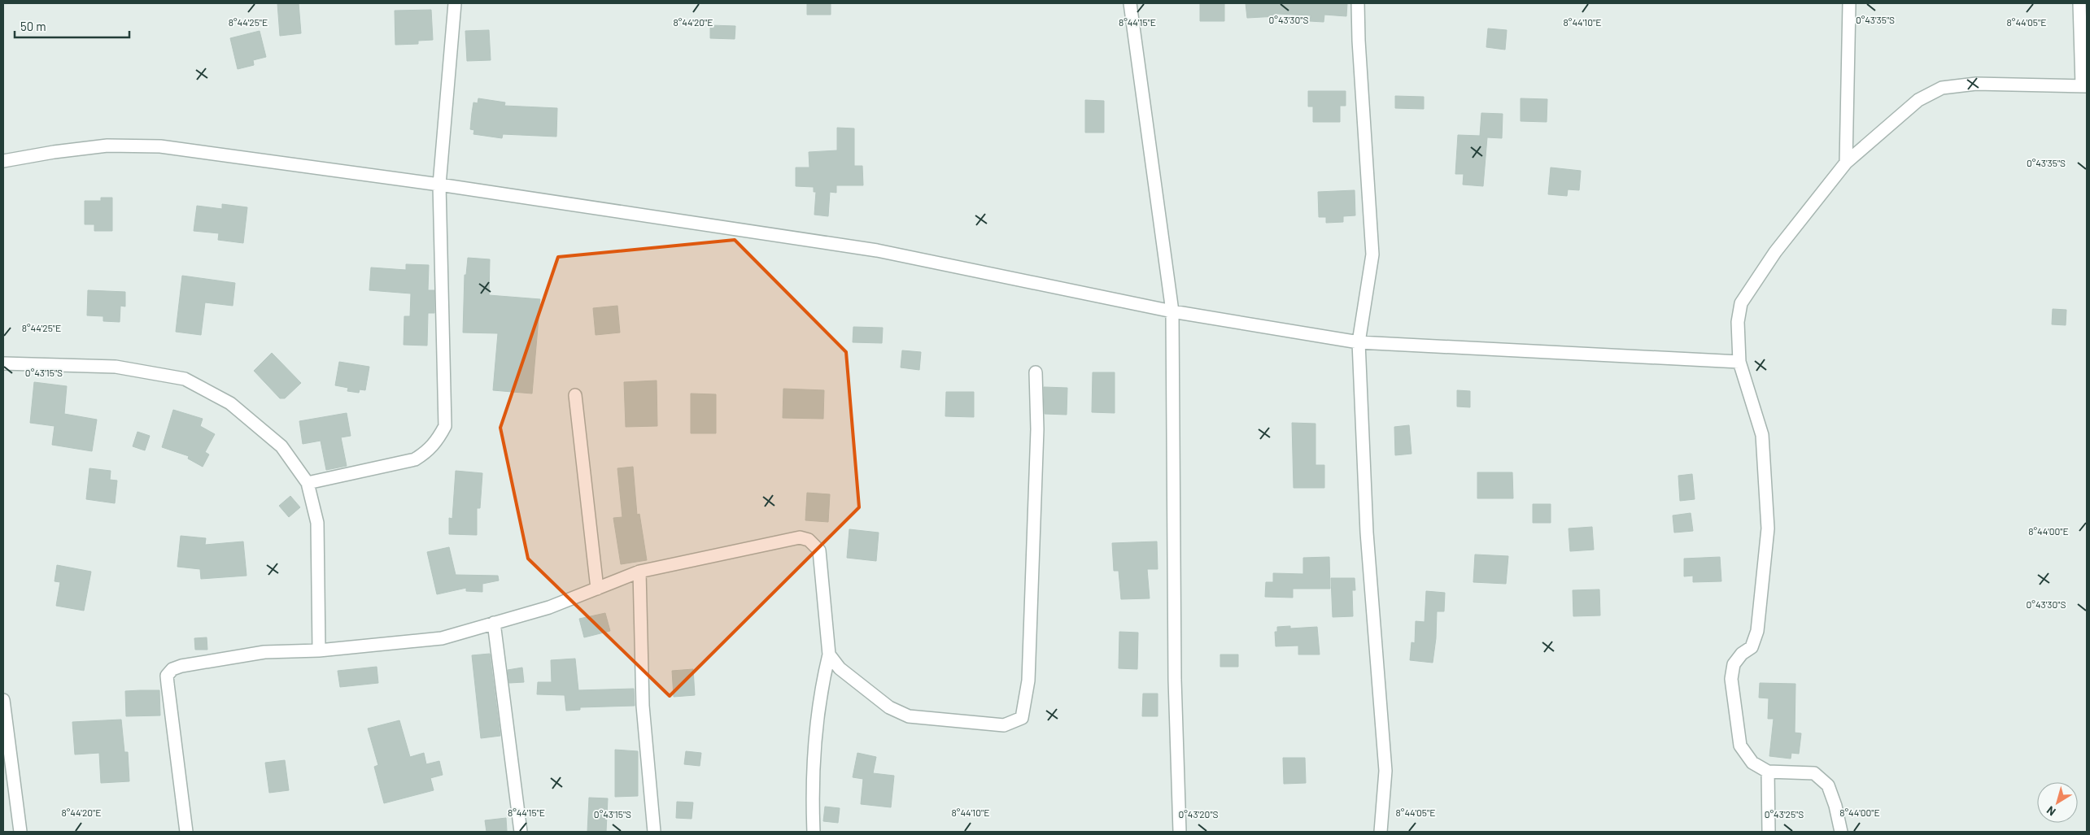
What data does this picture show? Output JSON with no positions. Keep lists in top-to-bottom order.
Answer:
{
  "scale_bar": "50 m",
  "north": "bottom left",
  "coordinates": [
    "0°43'30\"S",
    "0°43'35\"S",
    "8°44'25\"E",
    "8°44'20\"E",
    "8°44'15\"E",
    "8°44'10\"E",
    "8°44'05\"E",
    "0°43'15\"S",
    "8°44'00\"E",
    "0°43'20\"S",
    "0°43'25\"S"
  ]
}
